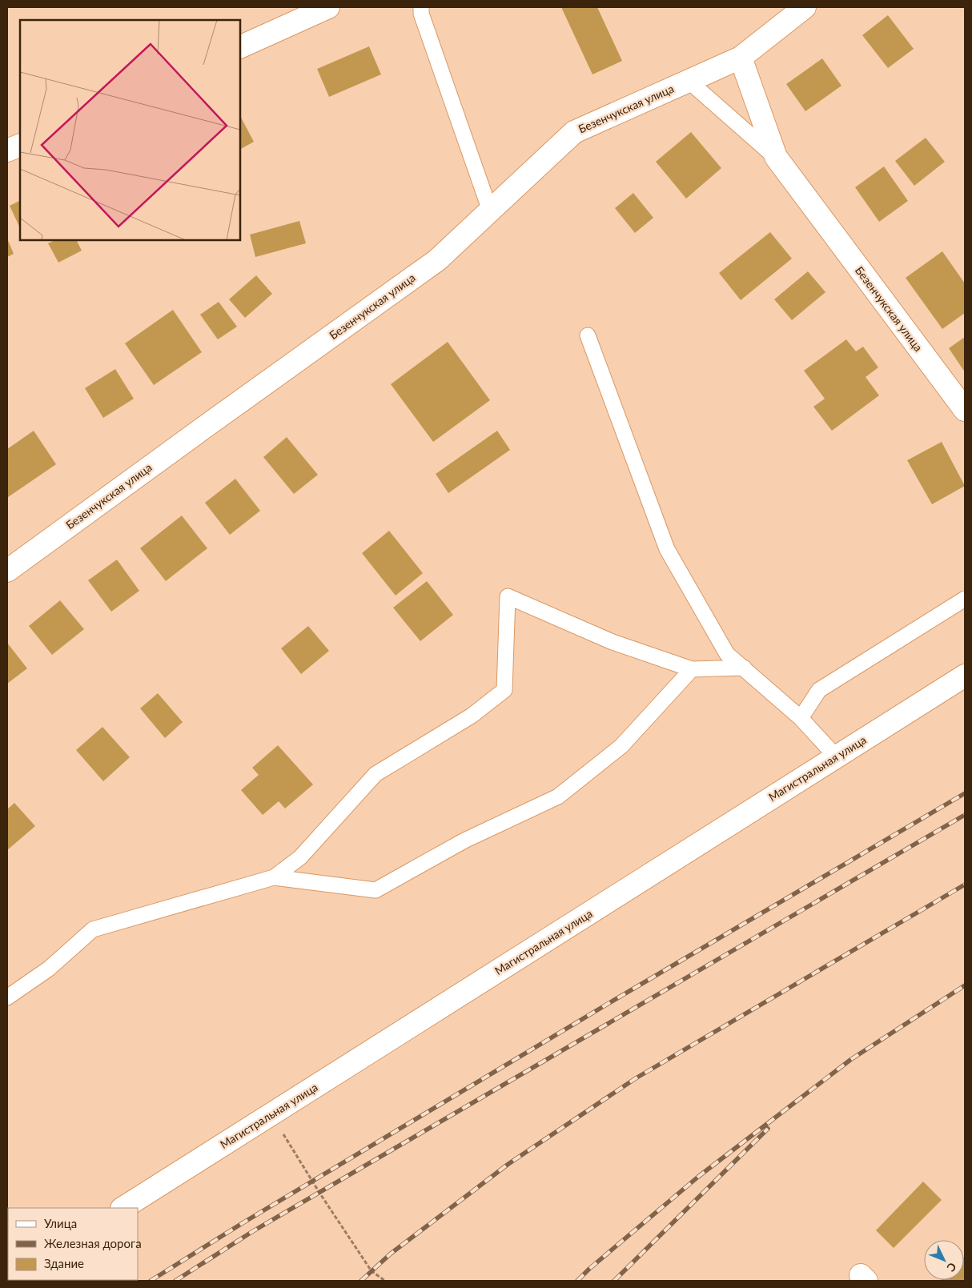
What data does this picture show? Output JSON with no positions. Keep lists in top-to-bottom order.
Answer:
{
  "streets": {
    "street": ["Безенчукская улица", "Магистральная улица"]
  },
  "legend": ["Улица", "Железная дорога", "Здание"],
  "north": "bottom right"
}
